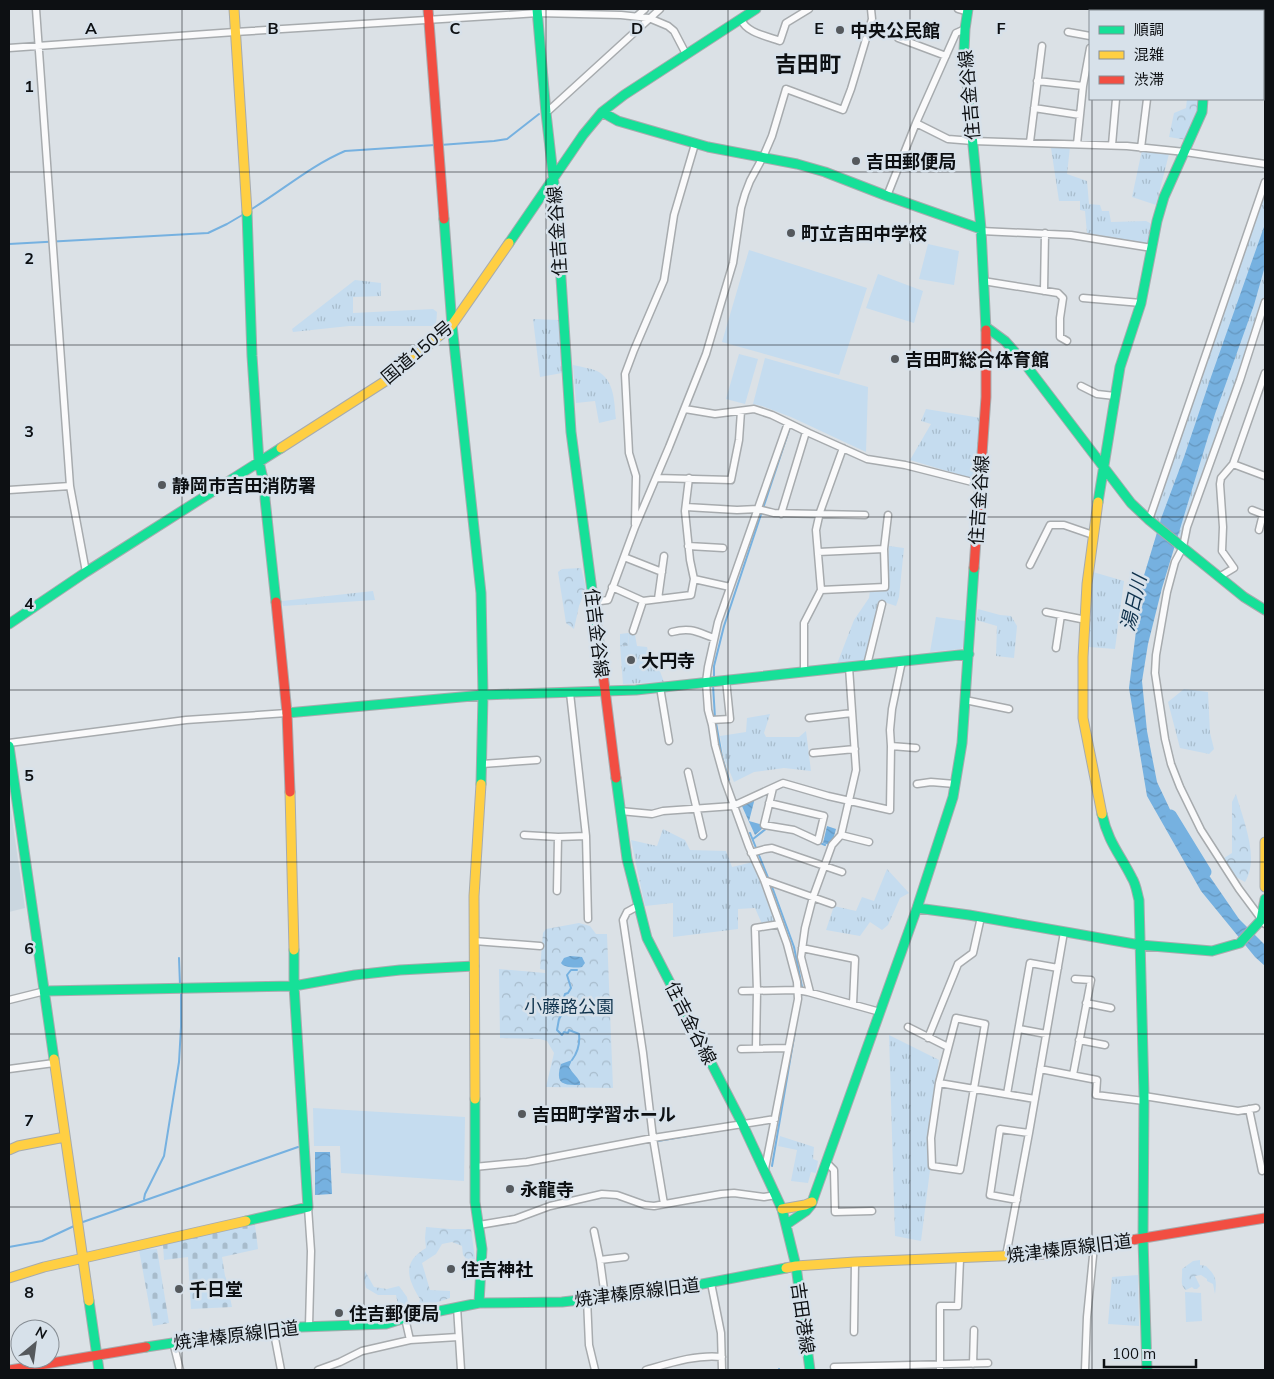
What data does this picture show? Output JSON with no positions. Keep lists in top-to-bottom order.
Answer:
{
  "streets": {
    "main road": [
      "住吉金谷線",
      "国道150号",
      "焼津榛原線旧道",
      "吉田港線"
    ]
  },
  "crossings": [
    ["住吉金谷線", "国道150号"],
    ["住吉金谷線", "焼津榛原線旧道"],
    ["住吉金谷線", "吉田港線"],
    ["焼津榛原線旧道", "吉田港線"]
  ],
  "districts": ["吉田町"],
  "water": ["湯日川"],
  "parks": ["小藤路公園"],
  "places": [
    "中央公民館",
    "吉田郵便局",
    "町立吉田中学校",
    "吉田町総合体育館",
    "静岡市吉田消防署",
    "大円寺",
    "吉田町学習ホール",
    "永龍寺",
    "住吉神社",
    "千日堂",
    "住吉郵便局"
  ],
  "legend": ["順調", "混雑", "渋滞"],
  "scale_bar": "100 m",
  "north": "top right",
  "grid": {
    "columns": [
      "A",
      "B",
      "C",
      "D",
      "E",
      "F"
    ],
    "rows": [
      "1",
      "2",
      "3",
      "4",
      "5",
      "6",
      "7",
      "8"
    ]
  }
}
